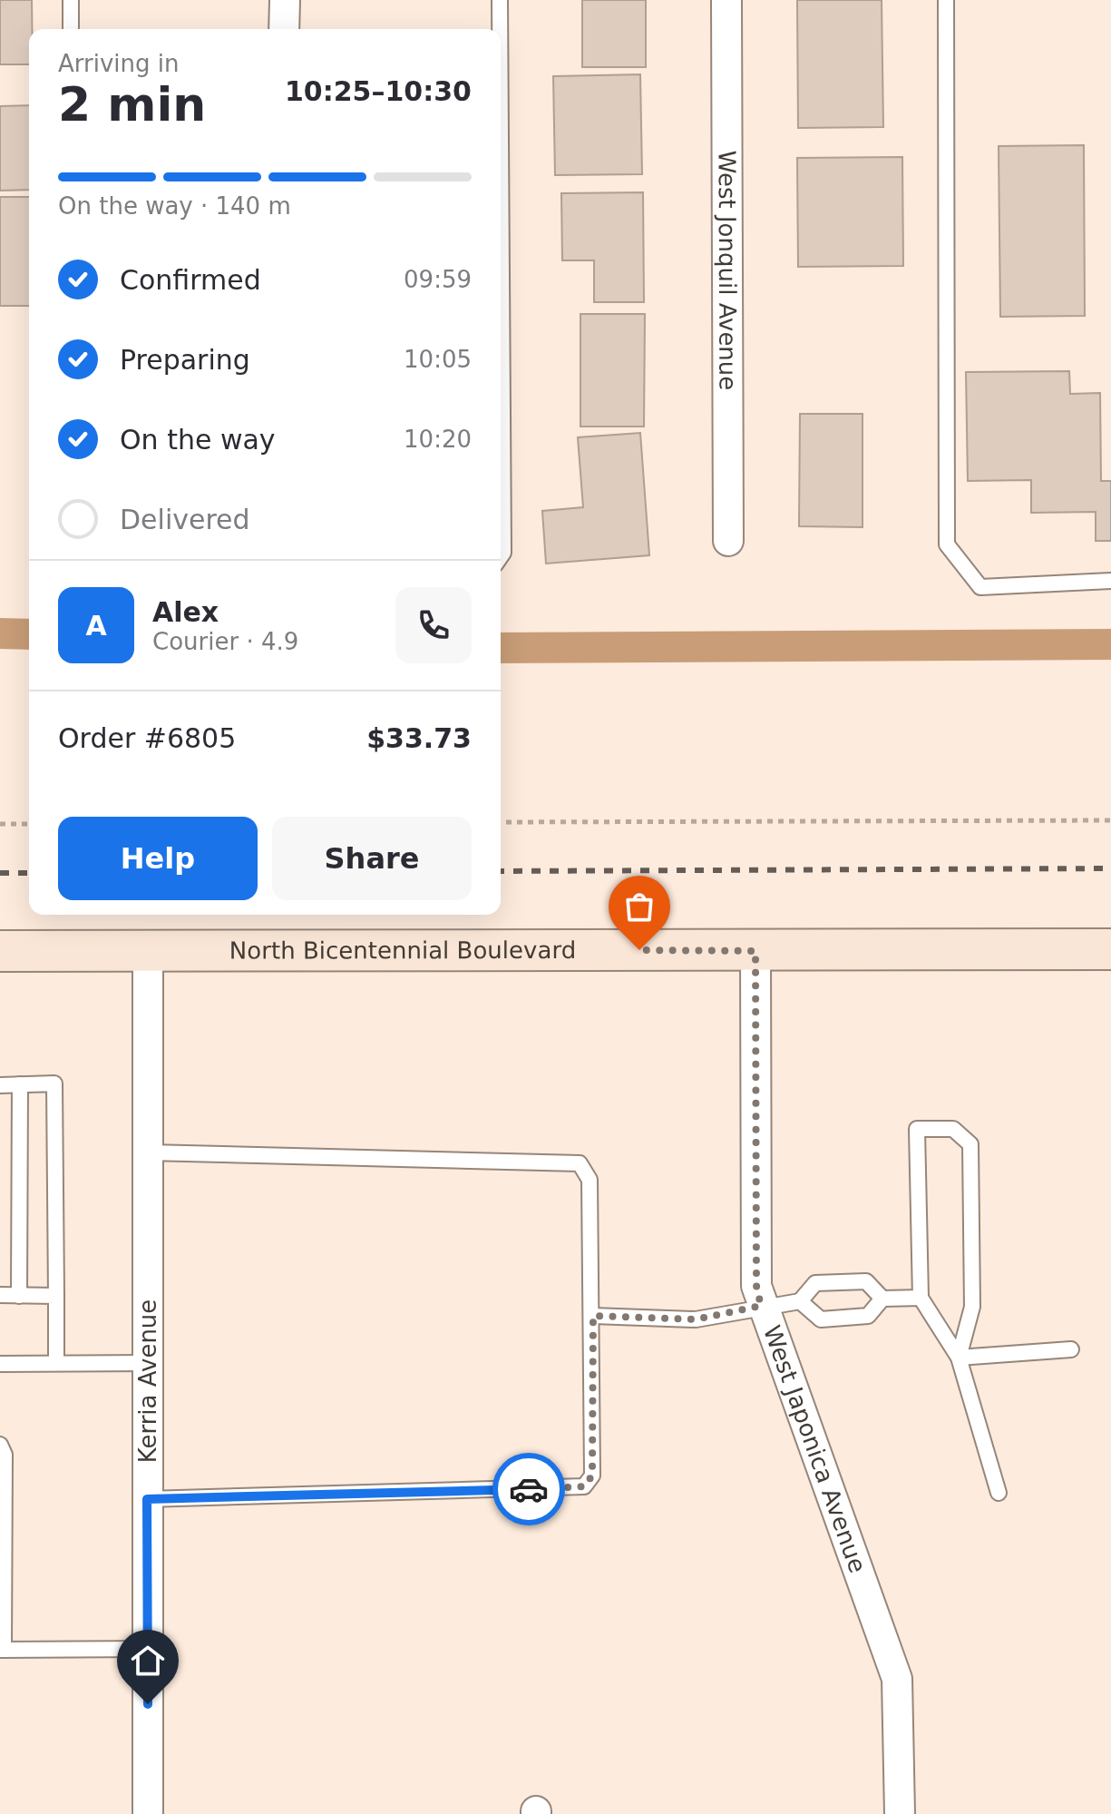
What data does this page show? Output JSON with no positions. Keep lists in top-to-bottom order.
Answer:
{
  "streets": {
    "main road": ["North Bicentennial Boulevard"],
    "street": ["West Jonquil Avenue", "Kerria Avenue", "West Japonica Avenue"]
  },
  "crossings": [
    ["North Bicentennial Boulevard", "Kerria Avenue"],
    ["North Bicentennial Boulevard", "West Japonica Avenue"]
  ],
  "page": {
    "heading": ["2 min", "Arriving in", "10:25–10:30"],
    "panel": [
      "Alex",
      "Courier · 4.9",
      "Order #6805",
      "$33.73"
    ],
    "bar": "On the way · 140 m",
    "list": [
      ["Confirmed", "09:59"],
      ["Preparing", "10:05"],
      ["On the way", "10:20"],
      "Delivered"
    ],
    "round": "A",
    "buttons": ["Help", "Share"]
  }
}
